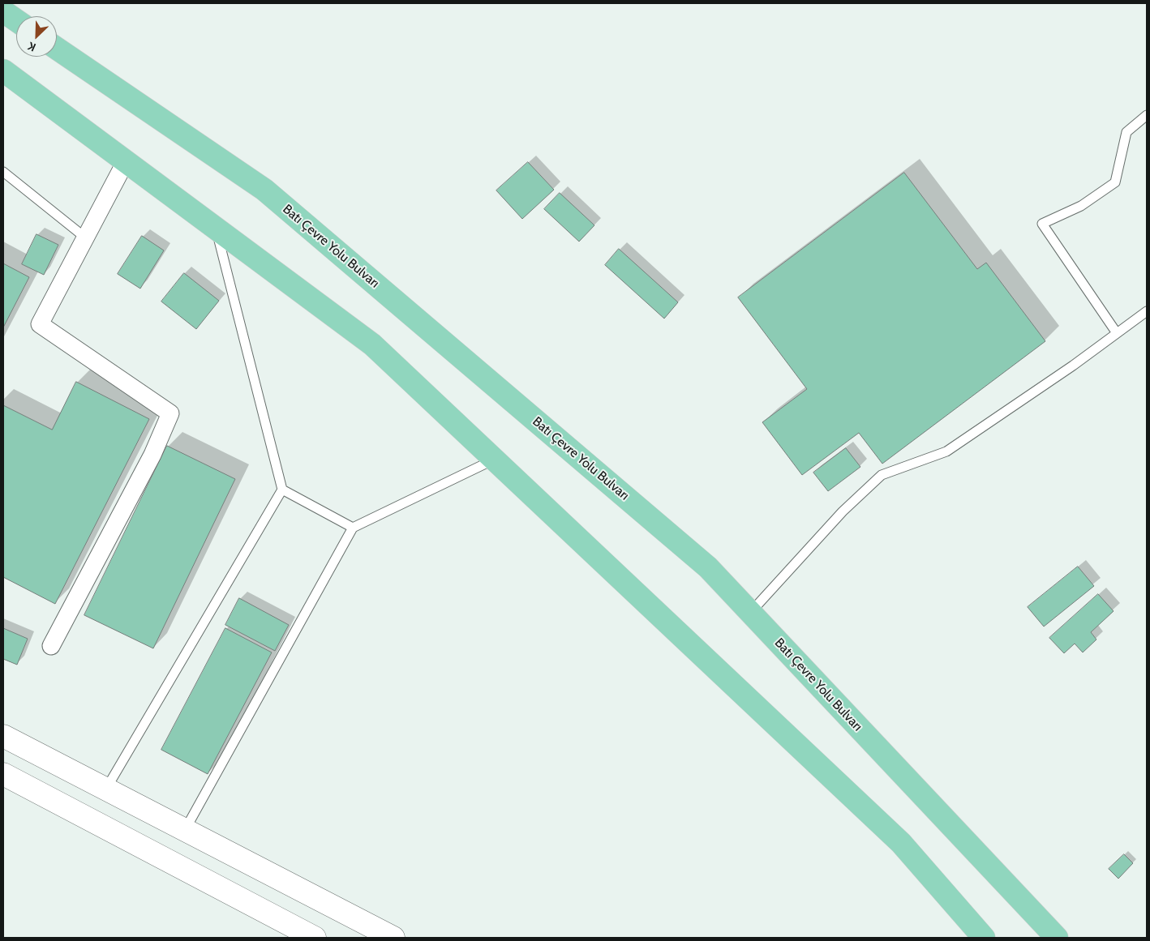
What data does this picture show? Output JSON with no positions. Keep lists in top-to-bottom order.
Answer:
{
  "streets": {
    "highway": ["Batı Çevre Yolu Bulvarı"]
  },
  "north": "bottom left"
}
